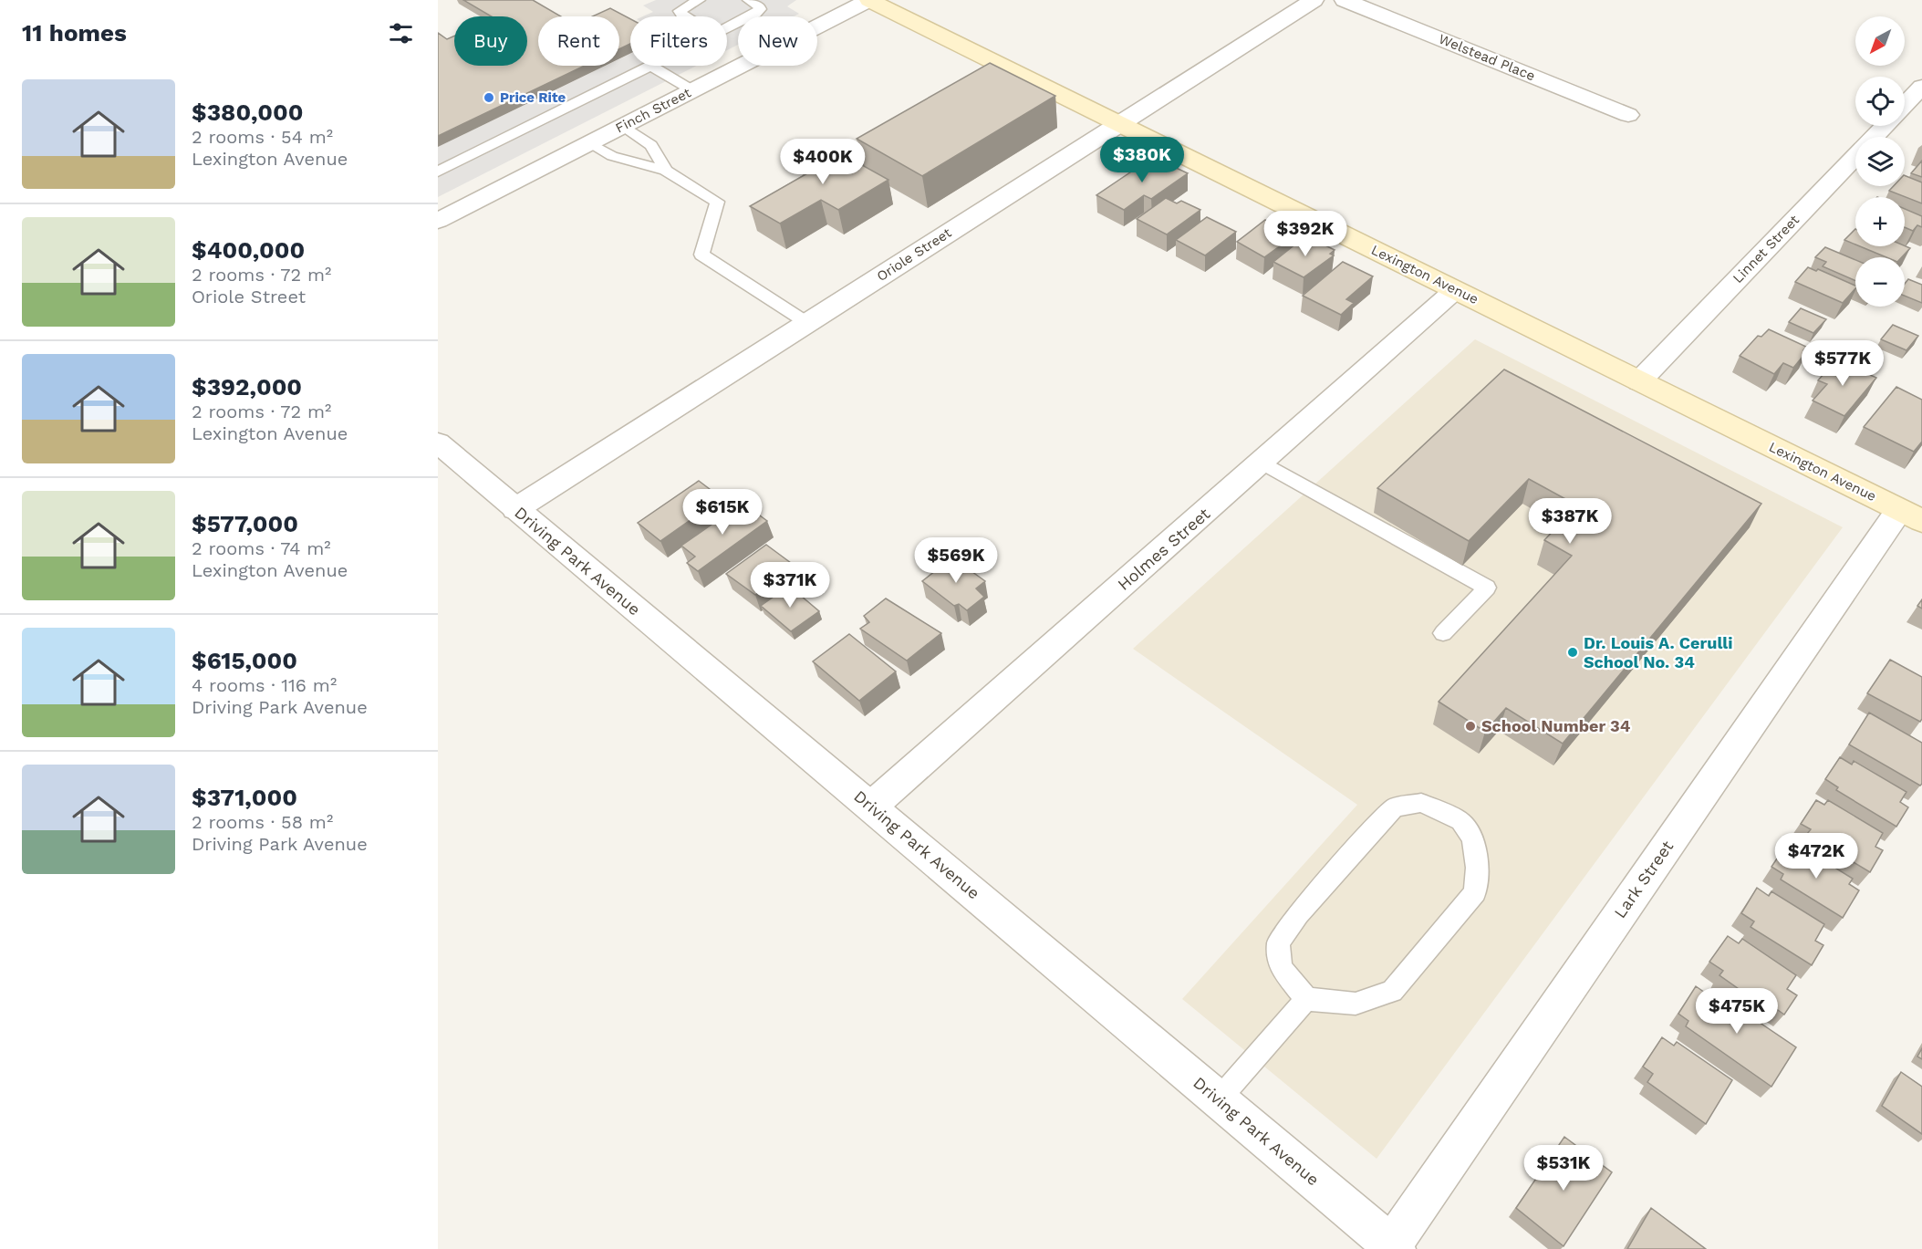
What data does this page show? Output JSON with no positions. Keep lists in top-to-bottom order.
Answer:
{
  "streets": {
    "main road": ["Lexington Avenue"],
    "street": [
      "Welstead Place",
      "Finch Street",
      "Linnet Street",
      "Oriole Street",
      "Holmes Street",
      "Driving Park Avenue",
      "Lark Street"
    ]
  },
  "crossings": [
    ["Finch Street", "Lexington Avenue"],
    ["Linnet Street", "Lexington Avenue"],
    ["Oriole Street", "Lexington Avenue"],
    ["Oriole Street", "Driving Park Avenue"],
    ["Lexington Avenue", "Holmes Street"],
    ["Lexington Avenue", "Lark Street"],
    ["Holmes Street", "Driving Park Avenue"],
    ["Driving Park Avenue", "Lark Street"]
  ],
  "places": ["Price Rite", "Dr. Louis A. Cerulli School No. 34", "School Number 34"],
  "north": "bottom left",
  "page": {
    "heading": "11 homes",
    "map_buttons": ["+", "−"],
    "chip": [
      "Buy",
      "Rent",
      "Filters",
      "New"
    ],
    "list": [
      {
        "name": "$380,000",
        "note": "2 rooms · 54 m² · Lexington Avenue"
      },
      {
        "name": "$400,000",
        "note": "2 rooms · 72 m² · Oriole Street"
      },
      {
        "name": "$392,000",
        "note": "2 rooms · 72 m² · Lexington Avenue"
      },
      {
        "name": "$577,000",
        "note": "2 rooms · 74 m² · Lexington Avenue"
      },
      {
        "name": "$615,000",
        "note": "4 rooms · 116 m² · Driving Park Avenue"
      },
      {
        "name": "$371,000",
        "note": "2 rooms · 58 m² · Driving Park Avenue"
      }
    ],
    "price": [
      "$380K",
      "$400K",
      "$392K",
      "$577K",
      "$615K",
      "$387K",
      "$569K",
      "$371K",
      "$472K",
      "$475K",
      "$531K"
    ]
  }
}
